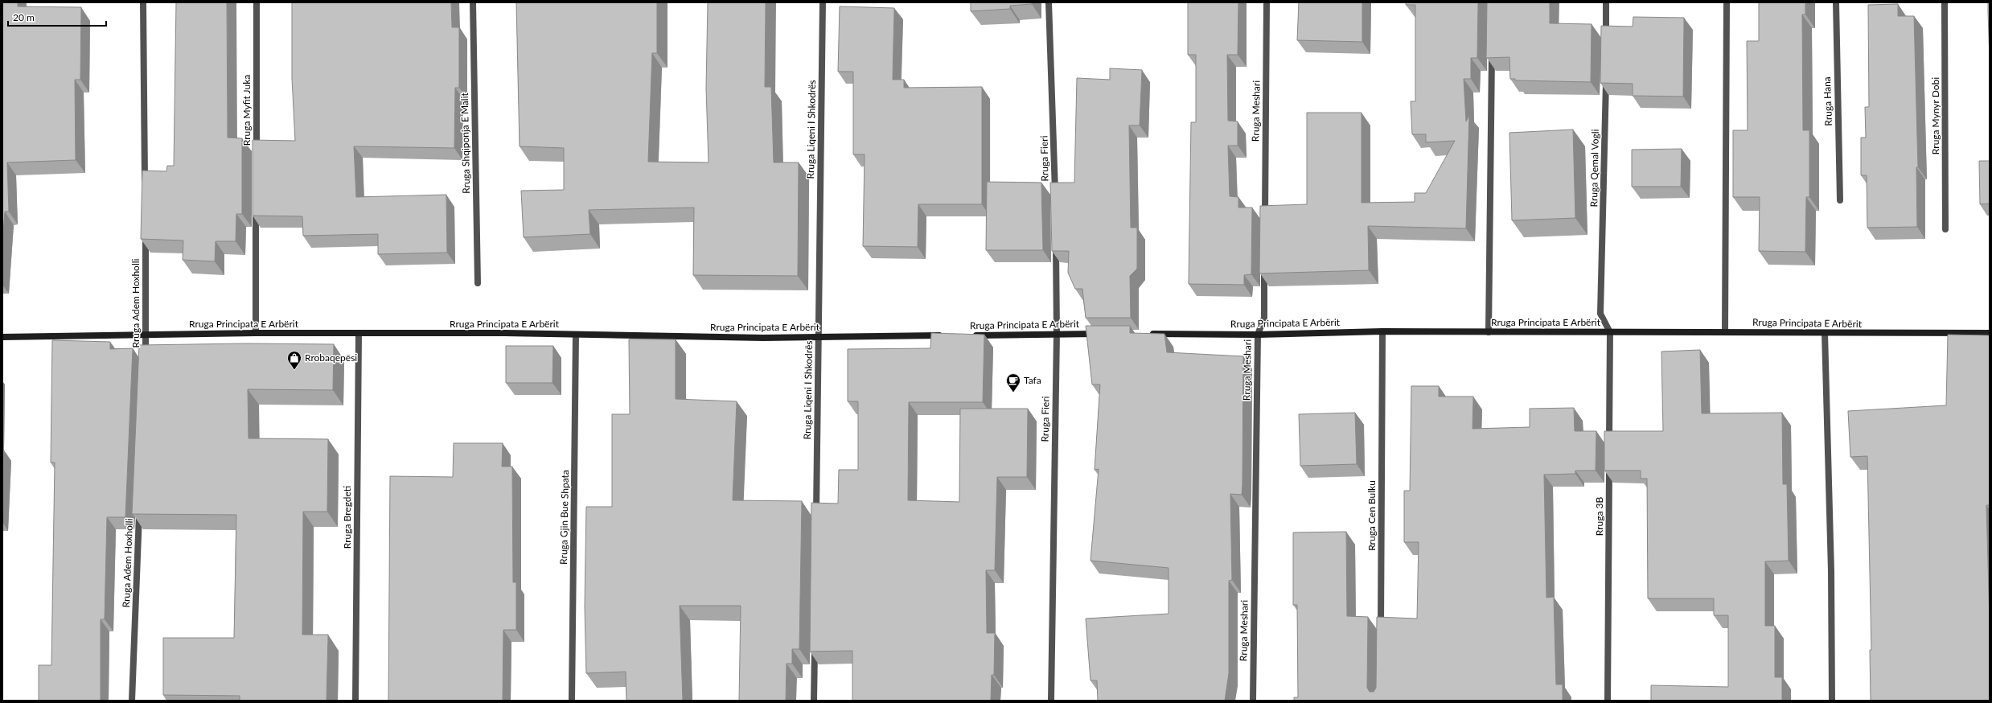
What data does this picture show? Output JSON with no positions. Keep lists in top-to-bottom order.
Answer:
{
  "streets": {
    "street": [
      "Rruga Hana",
      "Rruga Myfit Juka",
      "Rruga Meshari",
      "Rruga Mynyr Dobi",
      "Rruga Liqeni I Shkodrës",
      "Rruga Shqiponja E Malit",
      "Rruga Fieri",
      "Rruga Qemal Vogli",
      "Rruga Adem Hoxholli",
      "Rruga Principata E Arbërit",
      "Rruga Cen Bulku",
      "Rruga 3B",
      "Rruga Bregdeti",
      "Rruga Gjin Bue Shpata"
    ]
  },
  "crossings": [
    ["Rruga Meshari", "Rruga Principata E Arbërit"],
    ["Rruga Liqeni I Shkodrës", "Rruga Principata E Arbërit"],
    ["Rruga Fieri", "Rruga Principata E Arbërit"],
    ["Rruga Qemal Vogli", "Rruga Principata E Arbërit"],
    ["Rruga Adem Hoxholli", "Rruga Principata E Arbërit"],
    ["Rruga Principata E Arbërit", "Rruga Cen Bulku"],
    ["Rruga Principata E Arbërit", "Rruga Bregdeti"],
    ["Rruga Principata E Arbërit", "Rruga Gjin Bue Shpata"]
  ],
  "places": {
    "shop": ["Rrobaqepēsi"],
    "cafe": ["Tafa"]
  },
  "scale_bar": "20 m"
}
